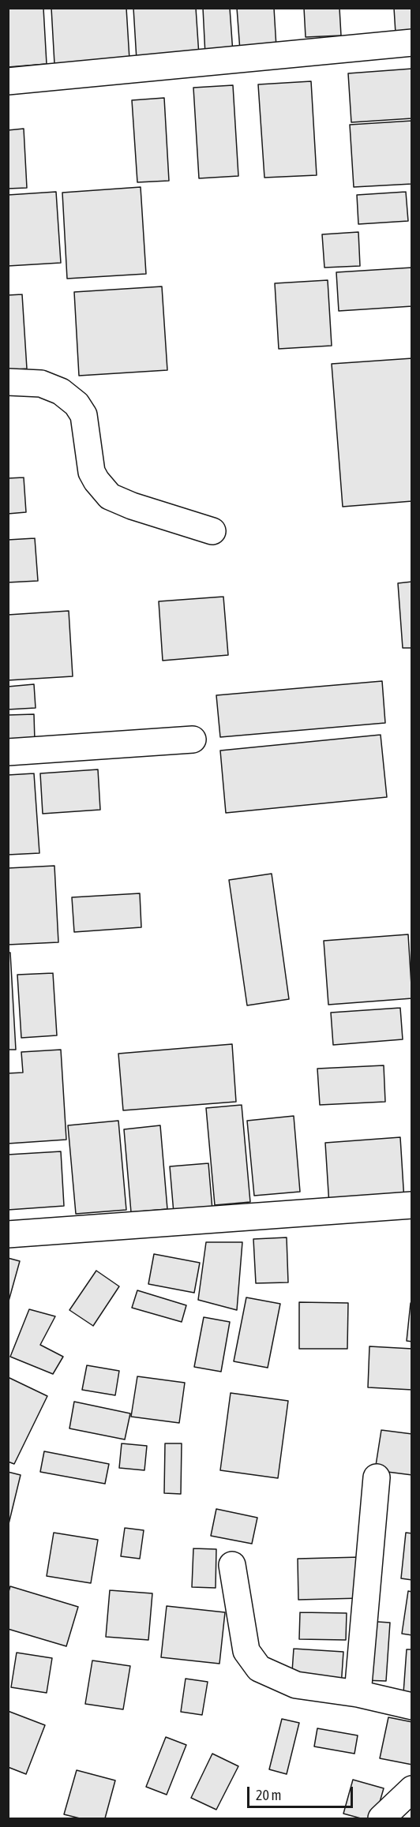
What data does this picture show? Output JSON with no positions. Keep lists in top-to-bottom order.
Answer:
{
  "scale_bar": "20 m"
}
